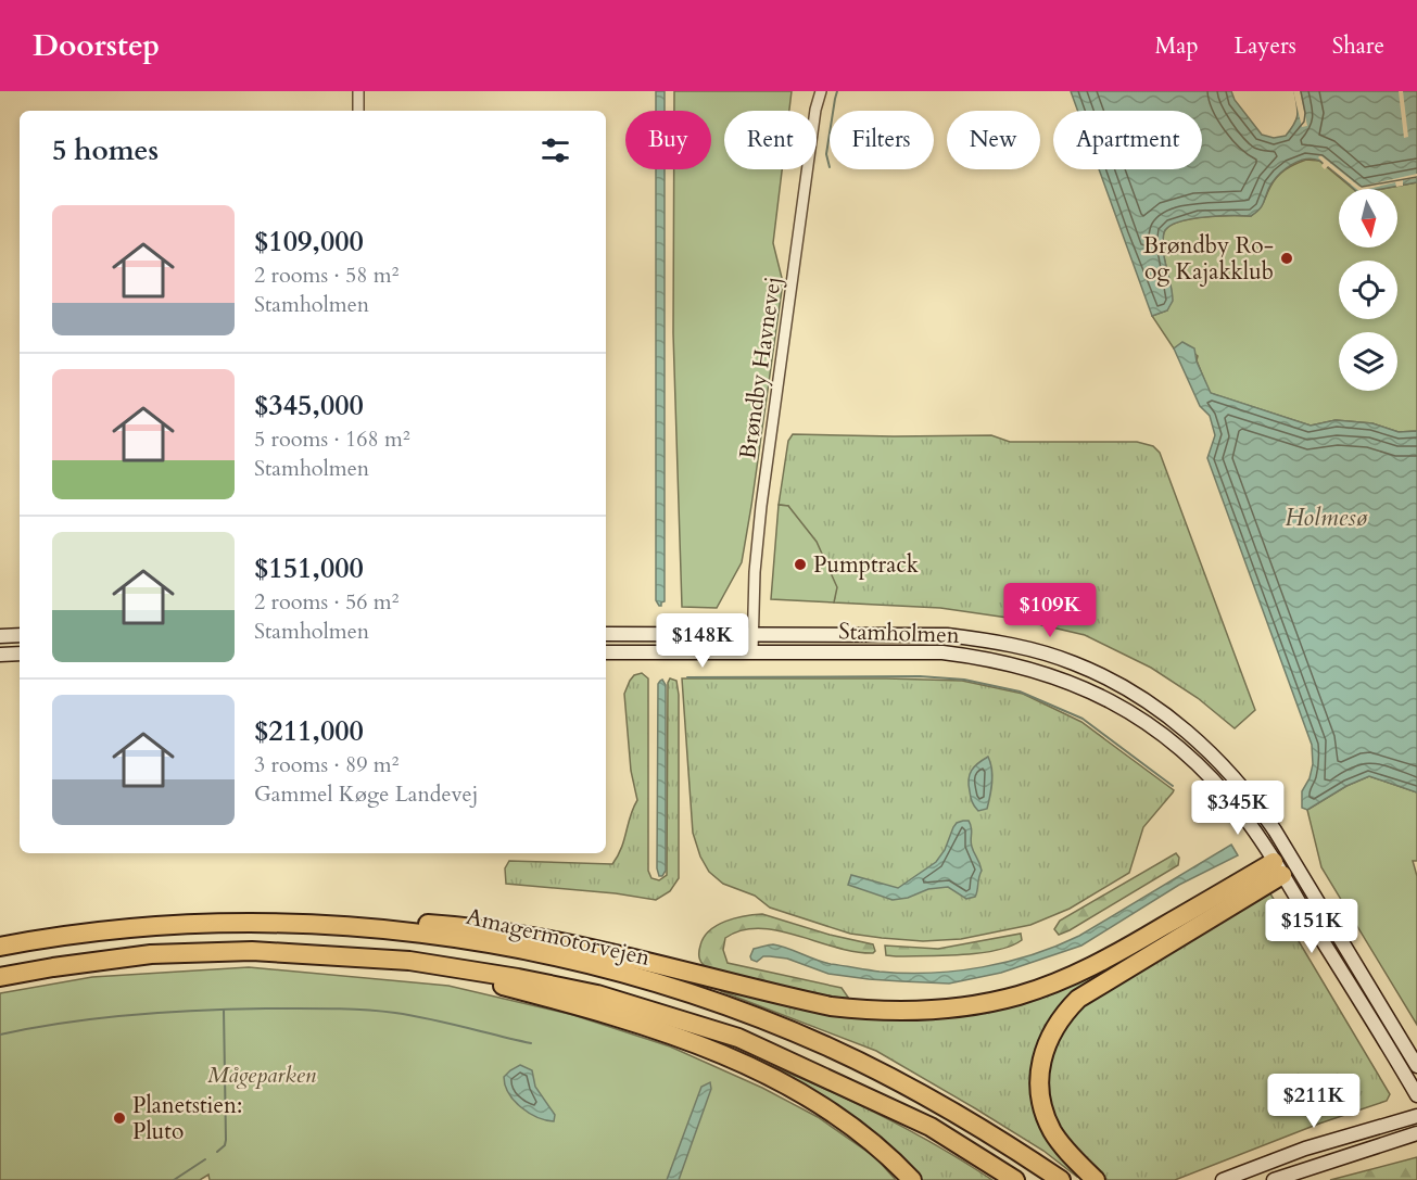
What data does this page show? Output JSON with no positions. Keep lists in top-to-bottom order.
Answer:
{
  "streets": {
    "highway": ["Amagermotorvejen"],
    "street": ["Brøndby Havnevej", "Stamholmen"]
  },
  "crossings": [
    ["Brøndby Havnevej", "Stamholmen"]
  ],
  "water": ["Holmesø"],
  "parks": ["Mågeparken"],
  "places": ["Brøndby Ro- og Kajakklub", "Pumptrack", "Planetstien: Pluto"],
  "north": "bottom",
  "page": {
    "header": "Doorstep",
    "nav": ["Map", "Layers", "Share"],
    "chip": [
      "Buy",
      "Rent",
      "Filters",
      "New",
      "Apartment"
    ],
    "heading": "5 homes",
    "list": [
      {
        "name": "$109,000",
        "note": "2 rooms · 58 m² · Stamholmen"
      },
      {
        "name": "$345,000",
        "note": "5 rooms · 168 m² · Stamholmen"
      },
      {
        "name": "$151,000",
        "note": "2 rooms · 56 m² · Stamholmen"
      },
      {
        "name": "$211,000",
        "note": "3 rooms · 89 m² · Gammel Køge Landevej"
      }
    ],
    "price": [
      "$109K",
      "$148K",
      "$345K",
      "$151K",
      "$211K"
    ]
  }
}
